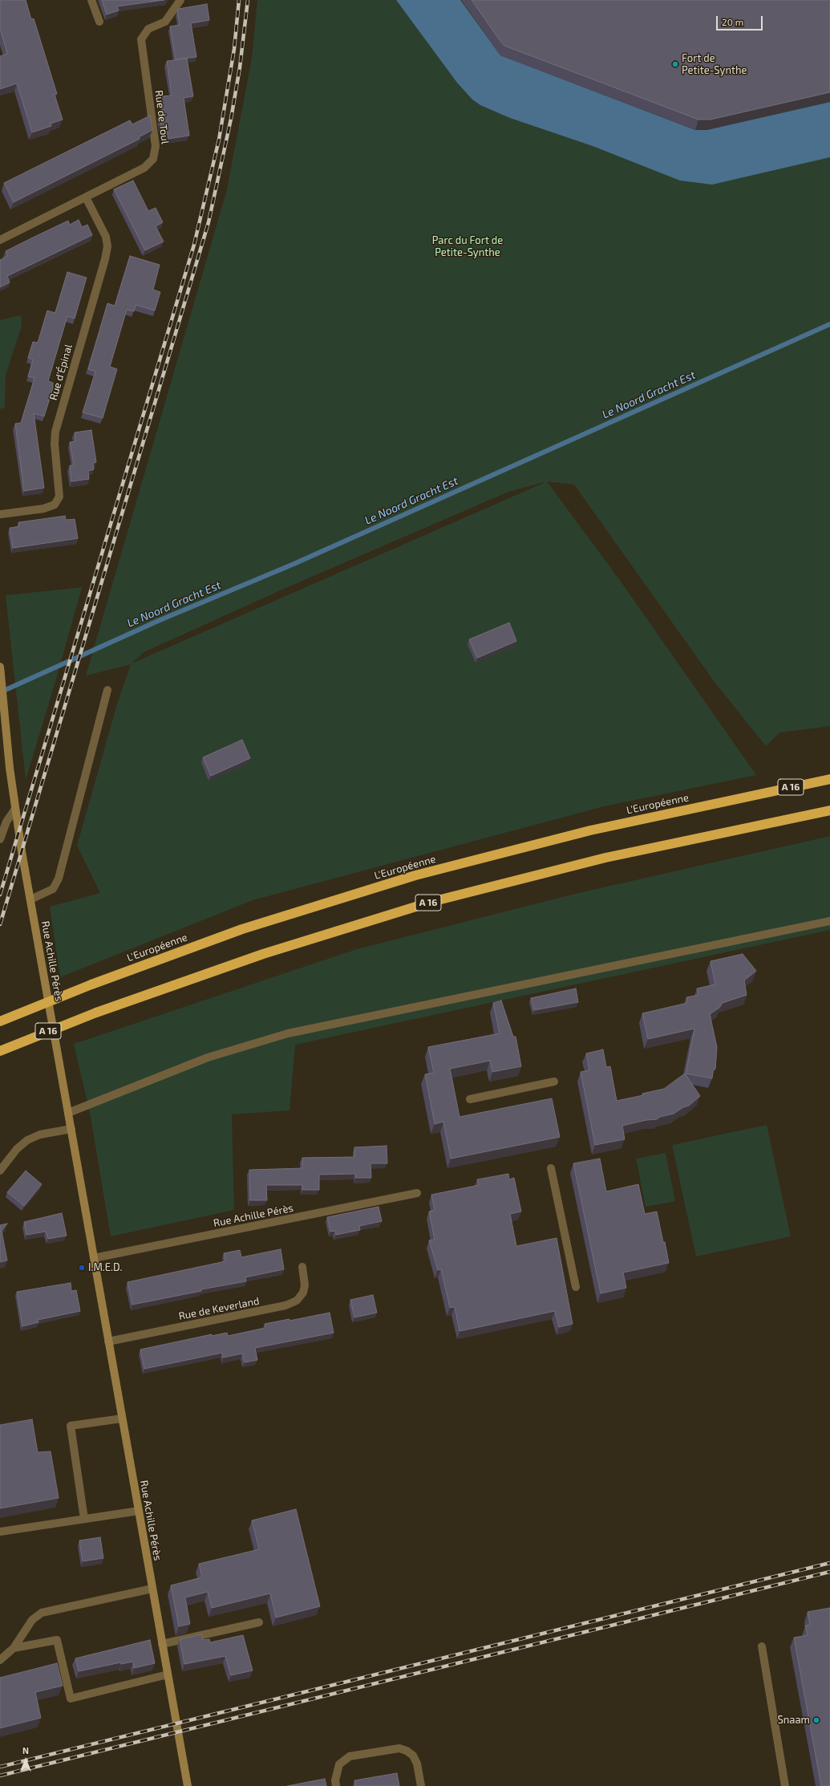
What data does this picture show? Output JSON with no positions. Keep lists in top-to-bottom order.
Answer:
{
  "streets": {
    "highway": ["A 16", "L'Européenne"],
    "street": [
      "Rue de Toul",
      "Rue d'Épinal",
      "Rue Achille Pérès",
      "Rue de Keverland"
    ]
  },
  "crossings": [
    ["Rue de Toul", "Rue d'Épinal"],
    ["Rue Achille Pérès", "Rue de Keverland"]
  ],
  "water": ["Le Noord Gracht Est"],
  "parks": ["Parc du Fort de Petite-Synthe"],
  "places": ["Fort de Petite-Synthe", "I.M.E.D.", "Snaam"],
  "scale_bar": "20 m",
  "north": "top"
}
